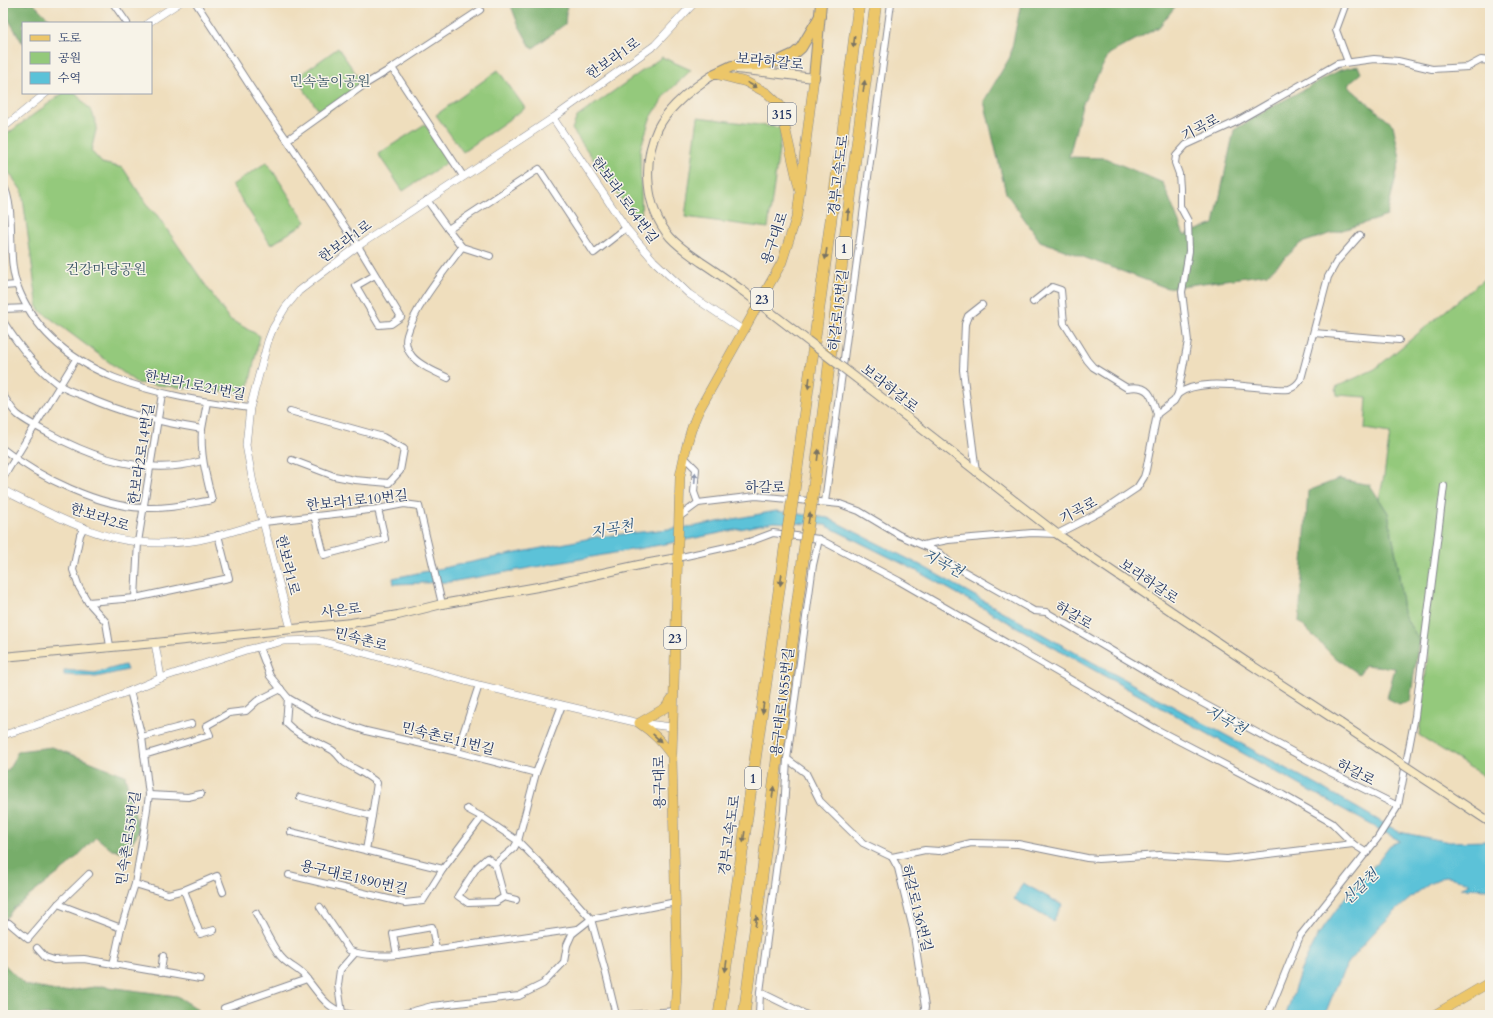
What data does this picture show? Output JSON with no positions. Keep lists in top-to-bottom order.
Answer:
{
  "streets": {
    "highway": [
      "경부고속도로",
      "용구대로",
      "1",
      "23"
    ],
    "main road": ["보라하갈로", "315", "사은로"],
    "street": [
      "한보라1로",
      "기곡로",
      "한보라1로64번길",
      "하갈로15번길",
      "한보라1로21번길",
      "한보라2로14번길",
      "하갈로",
      "한보라1로10번길",
      "한보라2로",
      "민속촌로",
      "용구대로1855번길",
      "민속촌로11번길",
      "민속촌로55번길",
      "용구대로1890번길",
      "하갈로136번길"
    ]
  },
  "crossings": [
    ["한보라1로", "한보라1로64번길"],
    ["한보라1로", "한보라1로21번길"],
    ["한보라1로", "한보라1로10번길"],
    ["한보라1로", "한보라2로"],
    ["한보라1로", "사은로"],
    ["보라하갈로", "315"],
    ["보라하갈로", "기곡로"],
    ["보라하갈로", "용구대로"],
    ["315", "용구대로"],
    ["기곡로", "하갈로"],
    ["한보라1로64번길", "용구대로"],
    ["용구대로", "23"],
    ["용구대로", "사은로"],
    ["용구대로", "민속촌로"],
    ["23", "사은로"],
    ["하갈로15번길", "하갈로"],
    ["한보라1로21번길", "한보라2로14번길"],
    ["한보라2로14번길", "한보라2로"],
    ["한보라1로10번길", "한보라2로"],
    ["한보라1로10번길", "사은로"],
    ["민속촌로", "민속촌로11번길"],
    ["민속촌로", "민속촌로55번길"],
    ["용구대로1855번길", "하갈로136번길"]
  ],
  "water": ["지곡천", "신갈천"],
  "parks": ["민속놀이공원", "건강마당공원"],
  "legend": ["도로", "공원", "수역"]
}
